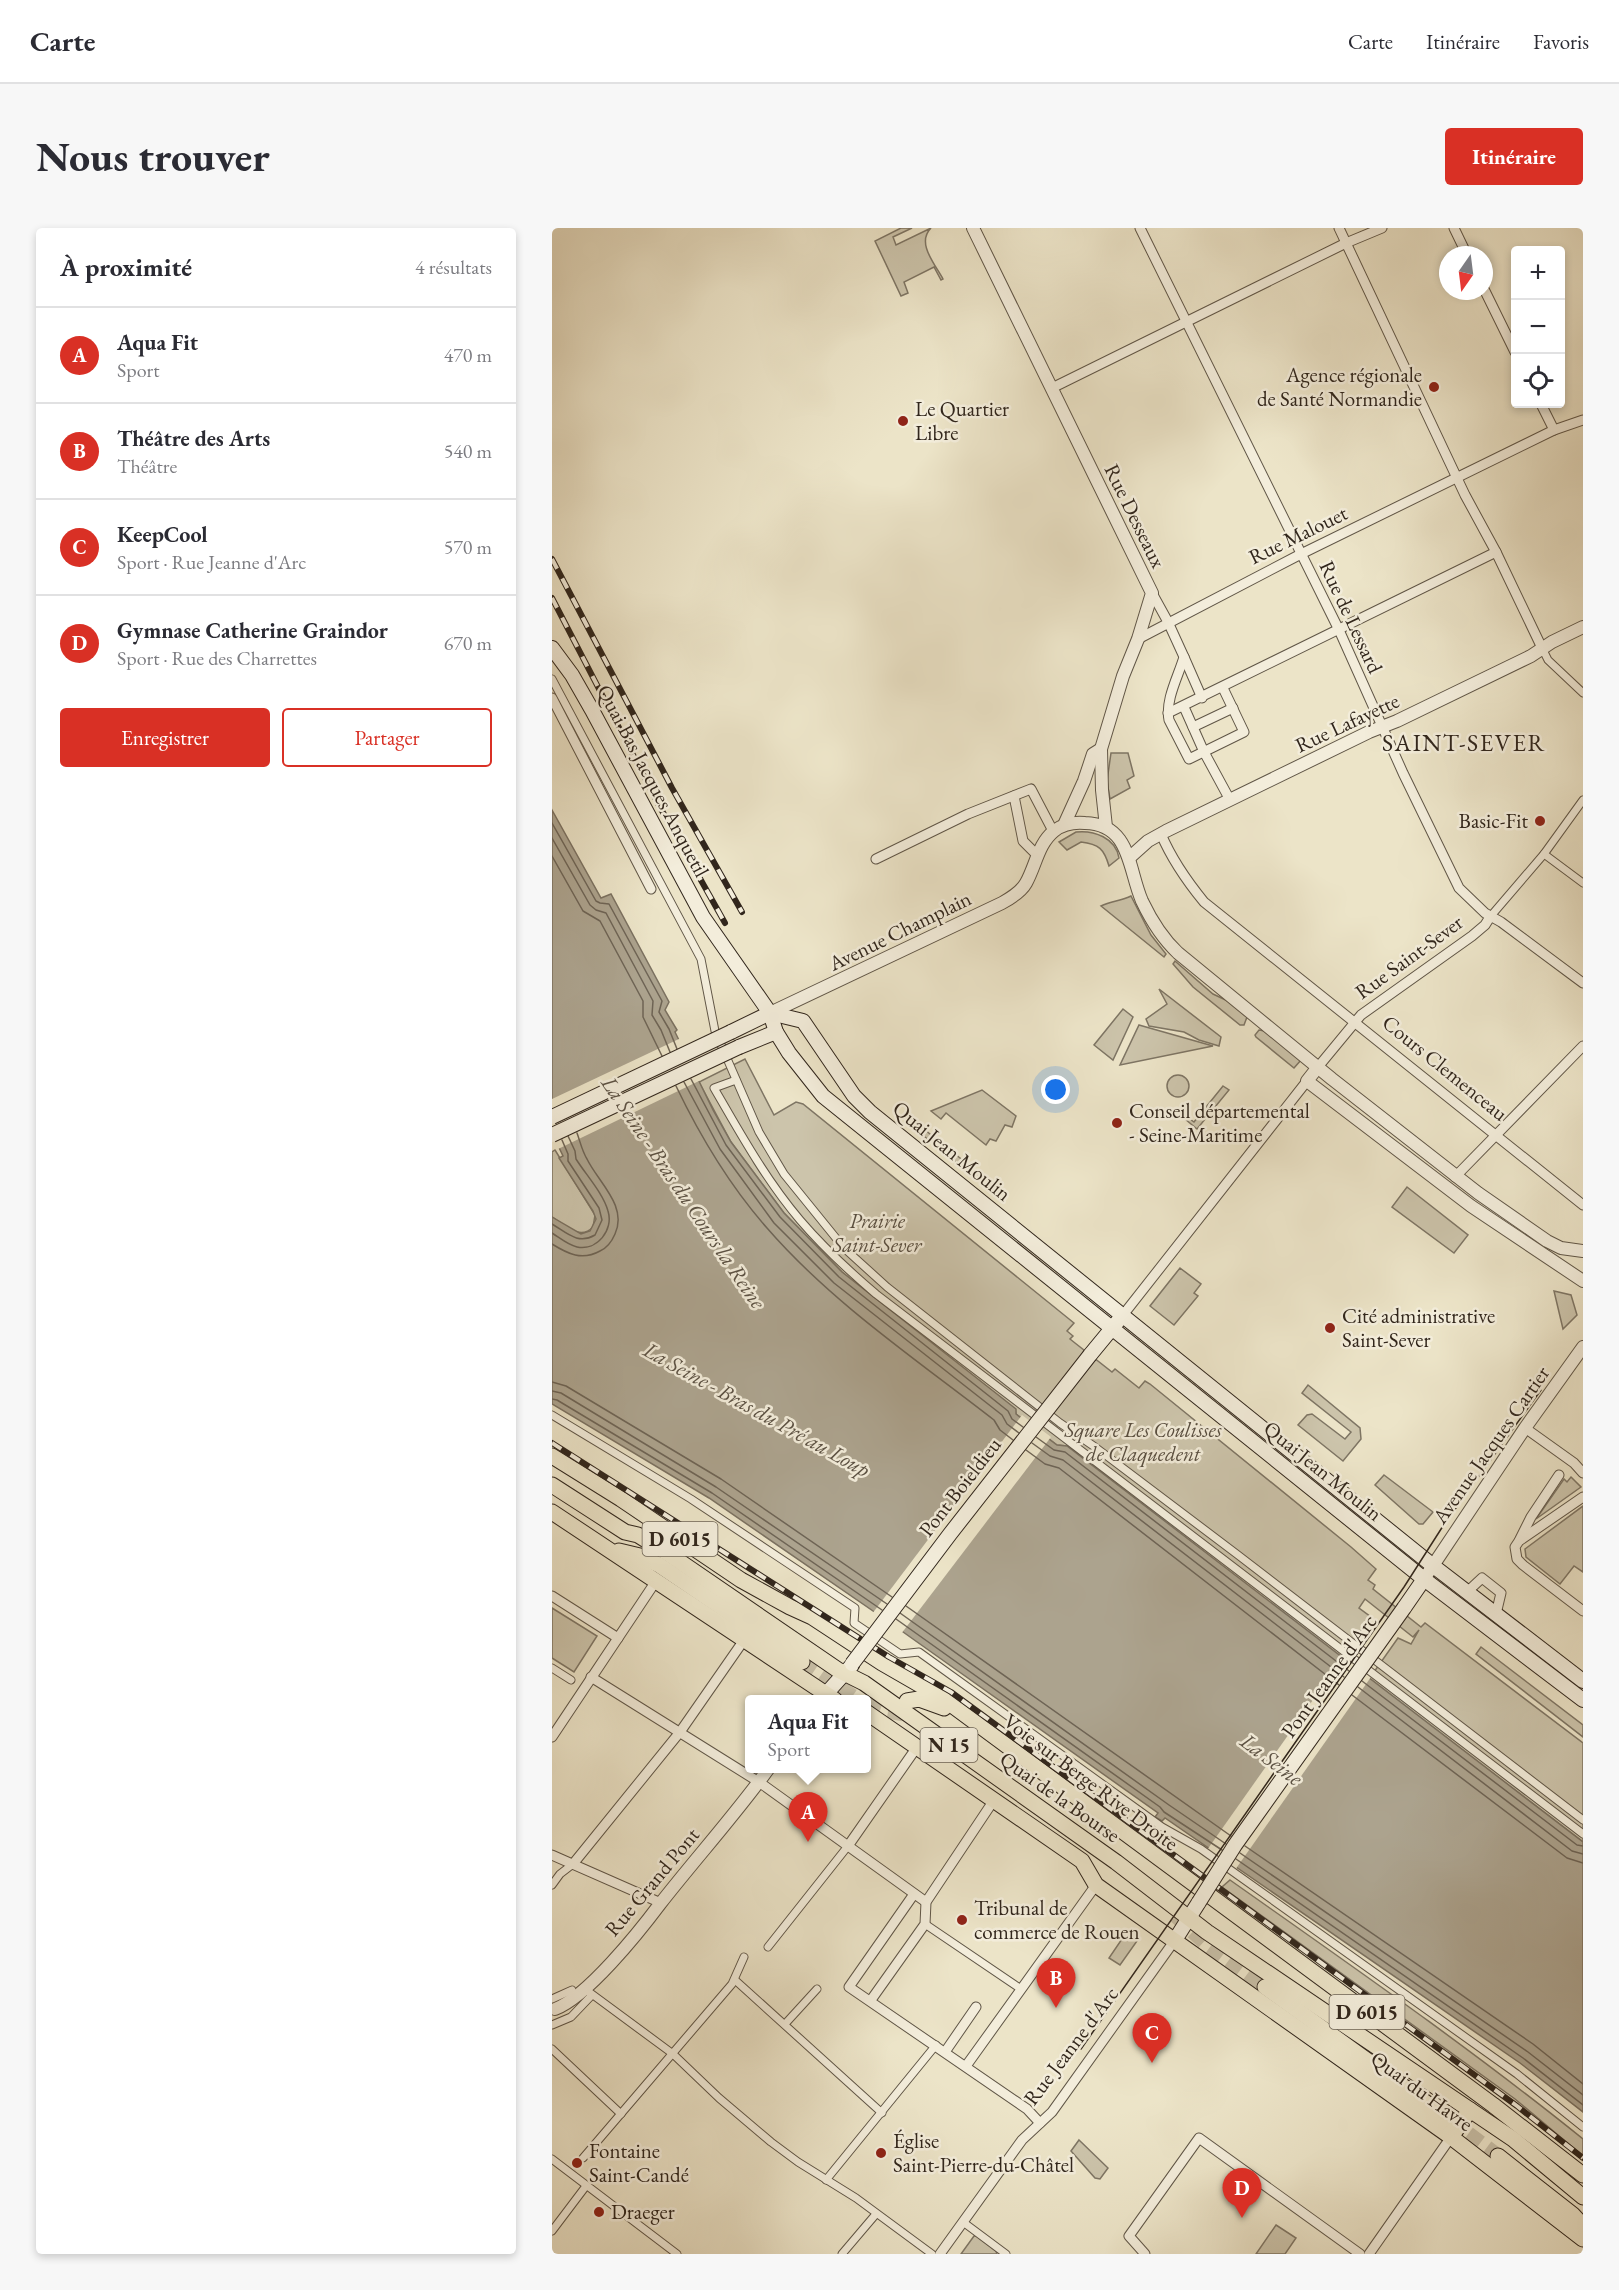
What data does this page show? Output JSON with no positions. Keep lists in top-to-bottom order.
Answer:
{
  "streets": {
    "main road": [
      "Quai Bas Jacques Anquetil",
      "Quai Jean Moulin",
      "Pont Boieldieu",
      "D 6015",
      "Pont Jeanne d'Arc",
      "N 15",
      "Voie sur Berge Rive Droite",
      "Quai de la Bourse",
      "Rue Jeanne d'Arc",
      "Quai du Havre"
    ],
    "street": [
      "Rue Desseaux",
      "Rue Malouet",
      "Rue de Lessard",
      "Rue Lafayette",
      "Avenue Champlain",
      "Rue Saint-Sever",
      "Cours Clemenceau",
      "Avenue Jacques Cartier",
      "Rue Grand Pont"
    ]
  },
  "crossings": [
    ["Rue Desseaux", "Rue Malouet"],
    ["Rue Malouet", "Rue de Lessard"],
    ["Rue de Lessard", "Rue Lafayette"],
    ["Rue de Lessard", "Rue Saint-Sever"],
    ["Rue Lafayette", "Cours Clemenceau"],
    ["Quai Bas Jacques Anquetil", "Avenue Champlain"],
    ["Quai Bas Jacques Anquetil", "Quai Jean Moulin"],
    ["Avenue Champlain", "Quai Jean Moulin"],
    ["Rue Saint-Sever", "Cours Clemenceau"],
    ["Rue Saint-Sever", "Quai Jean Moulin"],
    ["Quai Jean Moulin", "Avenue Jacques Cartier"],
    ["Quai Jean Moulin", "Pont Boieldieu"],
    ["Quai Jean Moulin", "Pont Jeanne d'Arc"],
    ["Avenue Jacques Cartier", "Pont Jeanne d'Arc"],
    ["Pont Boieldieu", "D 6015"],
    ["Pont Boieldieu", "Quai de la Bourse"],
    ["D 6015", "Voie sur Berge Rive Droite"],
    ["D 6015", "Quai de la Bourse"],
    ["Pont Jeanne d'Arc", "Quai de la Bourse"],
    ["Pont Jeanne d'Arc", "Rue Jeanne d'Arc"],
    ["Pont Jeanne d'Arc", "Quai du Havre"],
    ["Quai de la Bourse", "Rue Jeanne d'Arc"],
    ["Quai de la Bourse", "Quai du Havre"],
    ["Rue Jeanne d'Arc", "Quai du Havre"]
  ],
  "districts": ["SAINT-SEVER"],
  "water": ["La Seine - Bras du Cours la Reine", "La Seine - Bras du Pré au Loup", "La Seine"],
  "parks": ["Prairie Saint-Sever", "Square Les Coulisses de Claquedent"],
  "places": [
    "Agence régionale de Santé Normandie",
    "Le Quartier Libre",
    "Basic-Fit",
    "Conseil départemental - Seine-Maritime",
    "Cité administrative Saint-Sever",
    "Tribunal de commerce de Rouen",
    "Église Saint-Pierre-du-Châtel",
    "Fontaine Saint-Candé",
    "Draeger"
  ],
  "north": "bottom",
  "page": {
    "header": "Carte",
    "nav": ["Carte", "Itinéraire", "Favoris"],
    "buttons": [
      "Itinéraire",
      ["Enregistrer", "Partager"]
    ],
    "title": "Nous trouver",
    "heading": ["À proximité", "4 résultats"],
    "map_buttons": ["+", "−"],
    "list": [
      {
        "mark": "A",
        "name": "Aqua Fit",
        "note": "Sport",
        "value": "470 m"
      },
      {
        "mark": "B",
        "name": "Théâtre des Arts",
        "note": "Théâtre",
        "value": "540 m"
      },
      {
        "mark": "C",
        "name": "KeepCool",
        "note": "Sport · Rue Jeanne d'Arc",
        "value": "570 m"
      },
      {
        "mark": "D",
        "name": "Gymnase Catherine Graindor",
        "note": "Sport · Rue des Charrettes",
        "value": "670 m"
      }
    ],
    "popup": ["Aqua Fit", "Sport"],
    "pins": [
      "A",
      "B",
      "C",
      "D"
    ]
  }
}
